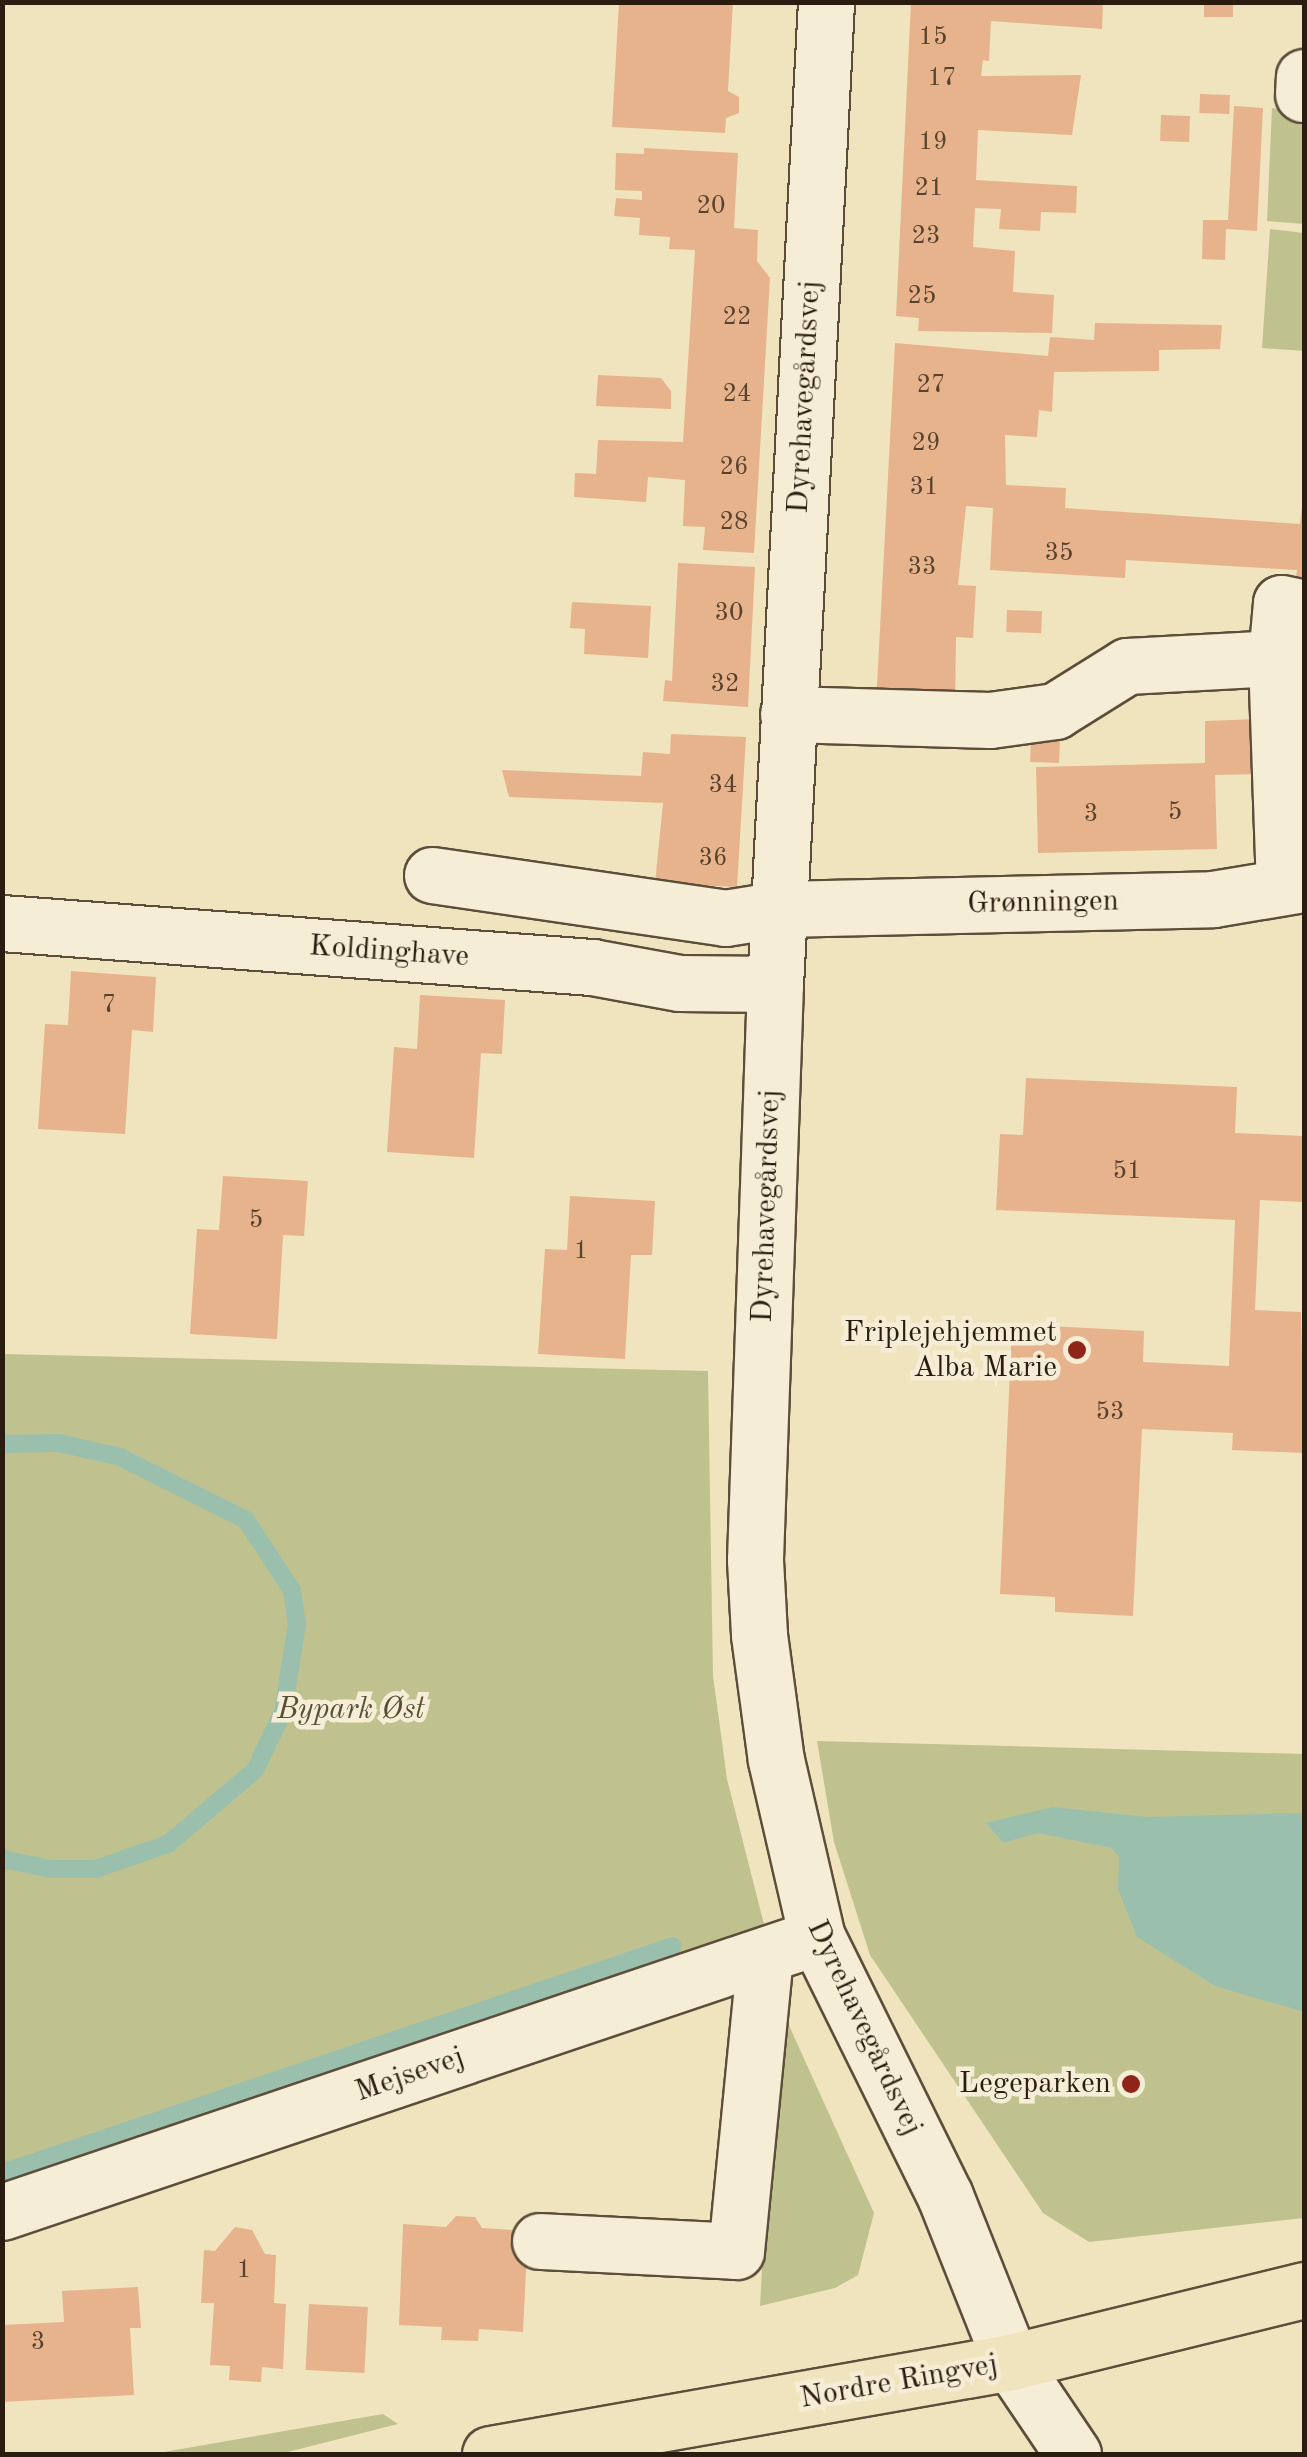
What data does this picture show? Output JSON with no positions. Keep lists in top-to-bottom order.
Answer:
{
  "streets": {
    "main road": ["Nordre Ringvej"],
    "street": [
      "Dyrehavegårdsvej",
      "Grønningen",
      "Koldinghave",
      "Mejsevej"
    ]
  },
  "crossings": [
    ["Dyrehavegårdsvej", "Grønningen"],
    ["Dyrehavegårdsvej", "Koldinghave"],
    ["Dyrehavegårdsvej", "Mejsevej"],
    ["Dyrehavegårdsvej", "Nordre Ringvej"]
  ],
  "parks": ["Bypark Øst"],
  "places": ["Friplejehjemmet Alba Marie", "Legeparken"],
  "house_numbers": [
    "15",
    "17",
    "19",
    "21",
    "20",
    "23",
    "25",
    "22",
    "27",
    "24",
    "29",
    "26",
    "31",
    "28",
    "35",
    "33",
    "30",
    "32",
    "34",
    "5",
    "3",
    "36",
    "7",
    "51",
    "5",
    "1",
    "53",
    "1",
    "3"
  ]
}
